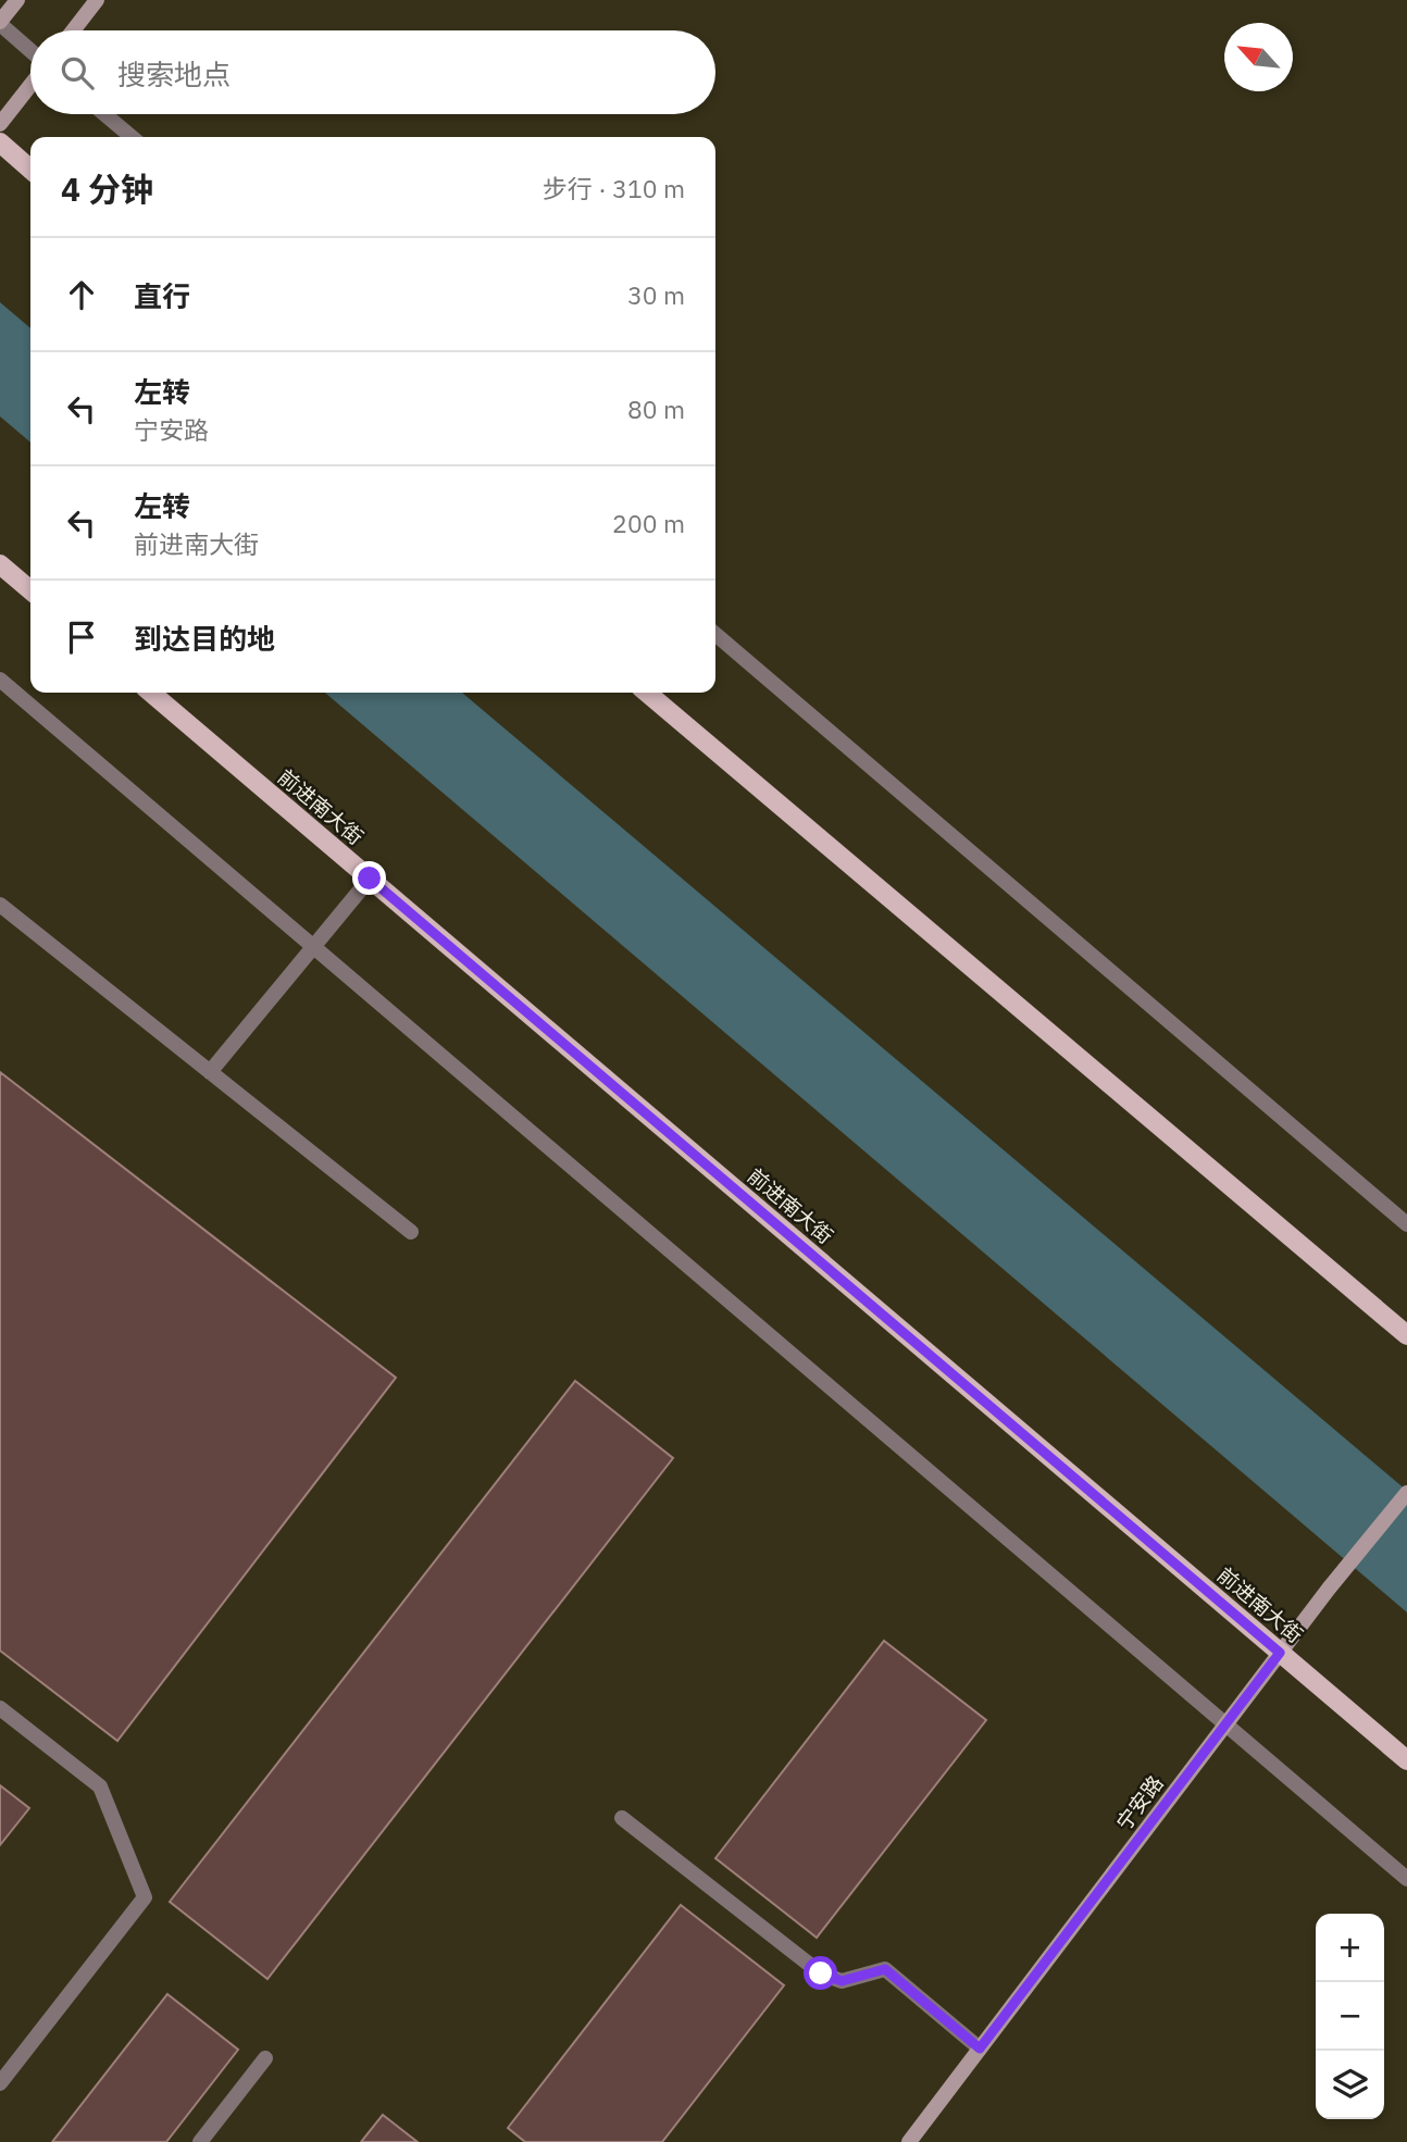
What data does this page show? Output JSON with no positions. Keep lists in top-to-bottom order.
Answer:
{
  "streets": {
    "main road": ["前进南大街"],
    "street": ["宁安路"]
  },
  "crossings": [
    ["前进南大街", "宁安路"]
  ],
  "north": "top left",
  "page": {
    "search": "搜索地点",
    "heading": ["4 分钟", "步行 · 310 m"],
    "list": [
      ["直行", "30 m"],
      ["左转", "宁安路", "80 m"],
      ["左转", "前进南大街", "200 m"],
      "到达目的地"
    ],
    "map_buttons": ["+", "−"]
  }
}
